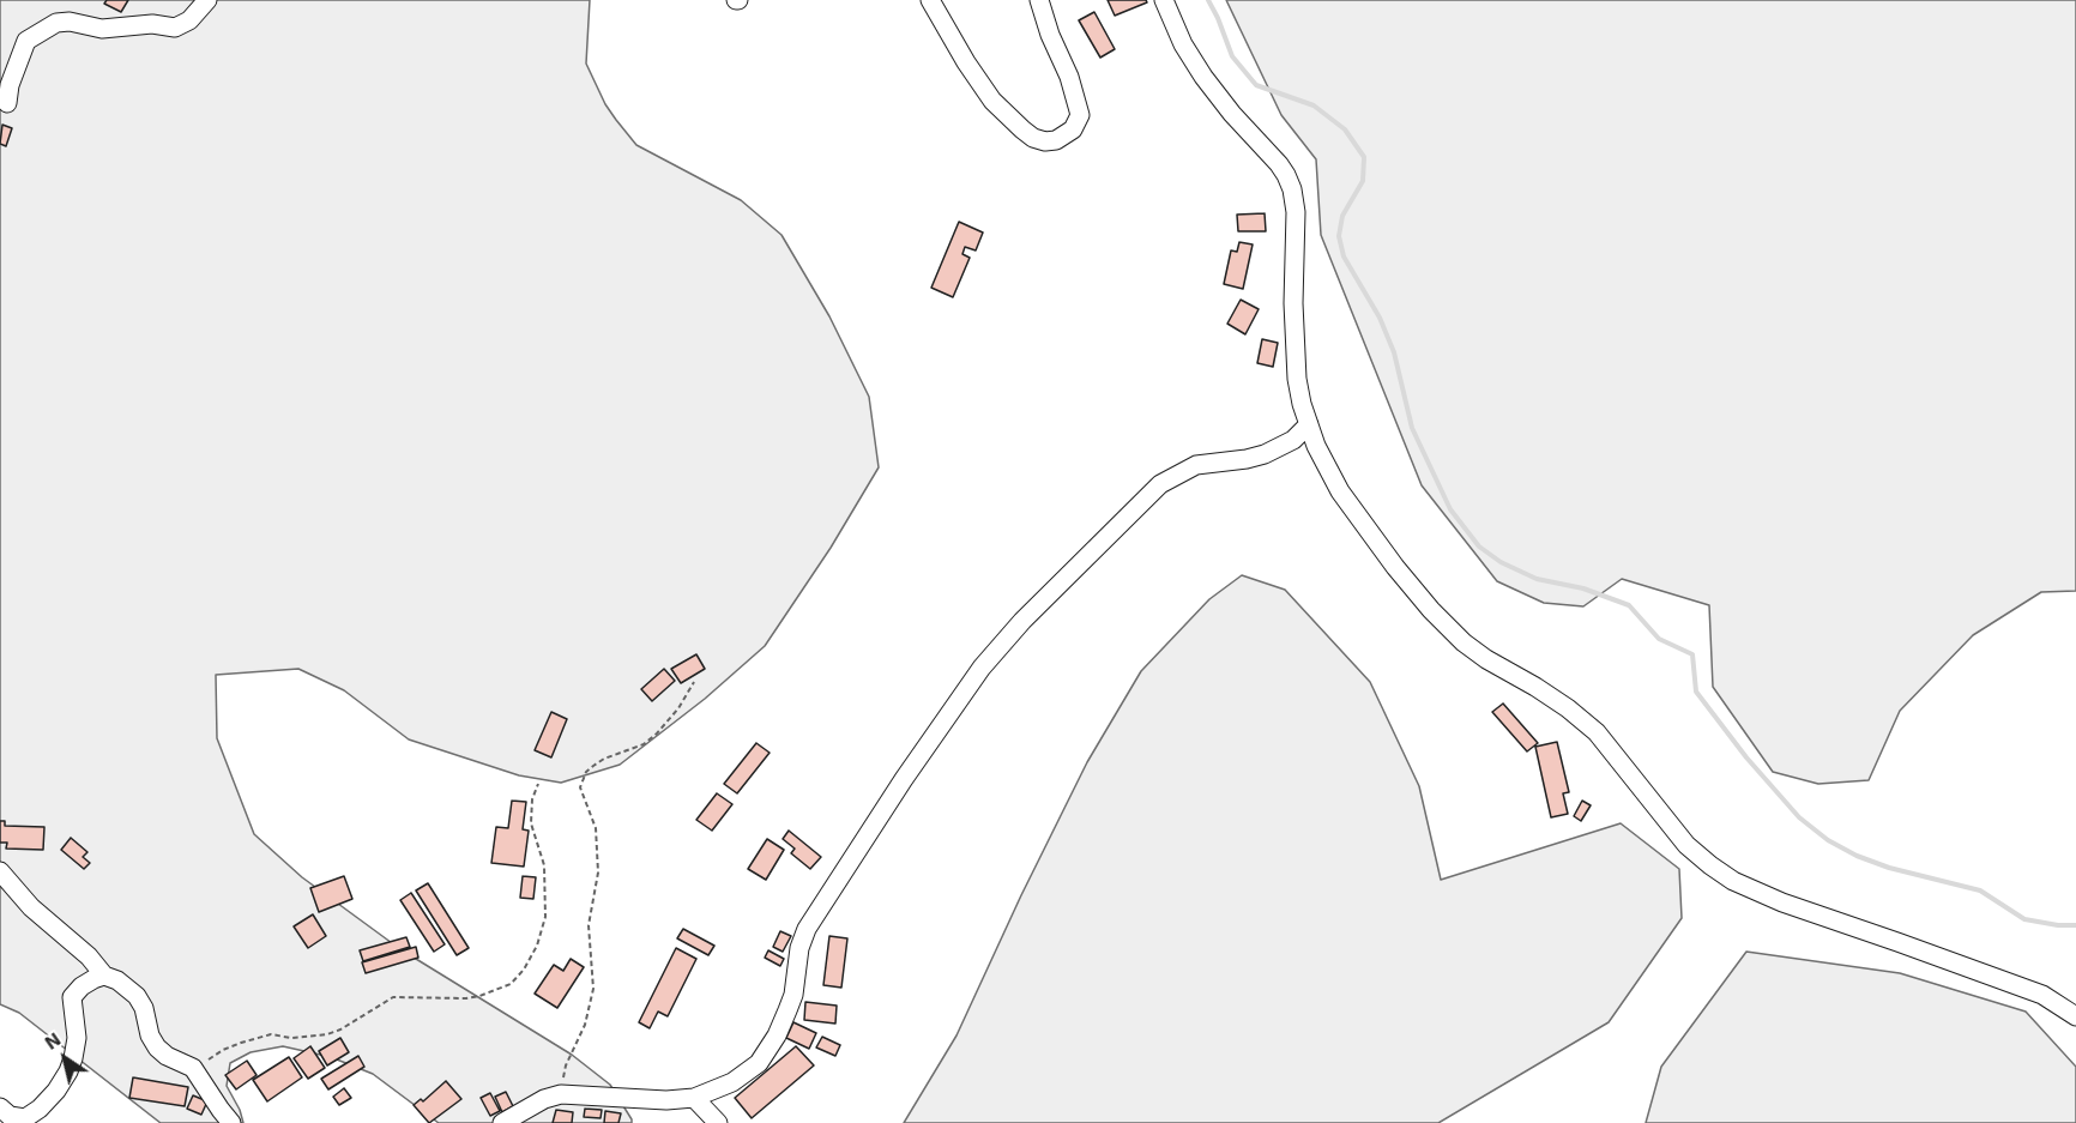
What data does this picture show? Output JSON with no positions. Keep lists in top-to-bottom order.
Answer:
{
  "north": "top left"
}
